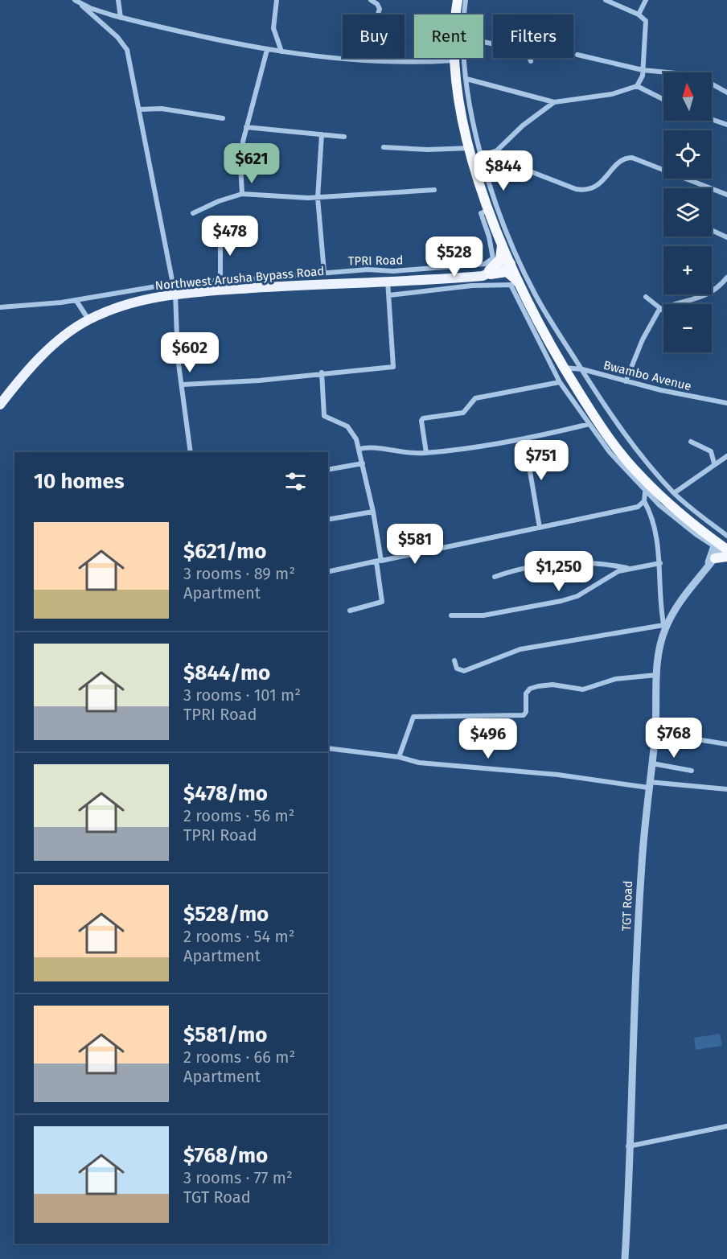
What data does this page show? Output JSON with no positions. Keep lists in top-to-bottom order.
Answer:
{
  "streets": {
    "main road": ["Northwest Arusha Bypass Road"],
    "street": ["TPRI Road", "Bwambo Avenue", "TGT Road"]
  },
  "crossings": [
    ["TPRI Road", "Northwest Arusha Bypass Road"]
  ],
  "north": "top",
  "page": {
    "chip": ["Buy", "Rent", "Filters"],
    "map_buttons": ["+", "−"],
    "price": [
      "$621",
      "$844",
      "$478",
      "$528",
      "$602",
      "$751",
      "$581",
      "$1,250",
      "$768",
      "$496"
    ],
    "heading": "10 homes",
    "list": [
      {
        "name": "$621/mo",
        "note": "3 rooms · 89 m² · Apartment"
      },
      {
        "name": "$844/mo",
        "note": "3 rooms · 101 m² · TPRI Road"
      },
      {
        "name": "$478/mo",
        "note": "2 rooms · 56 m² · TPRI Road"
      },
      {
        "name": "$528/mo",
        "note": "2 rooms · 54 m² · Apartment"
      },
      {
        "name": "$581/mo",
        "note": "2 rooms · 66 m² · Apartment"
      },
      {
        "name": "$768/mo",
        "note": "3 rooms · 77 m² · TGT Road"
      }
    ]
  }
}
